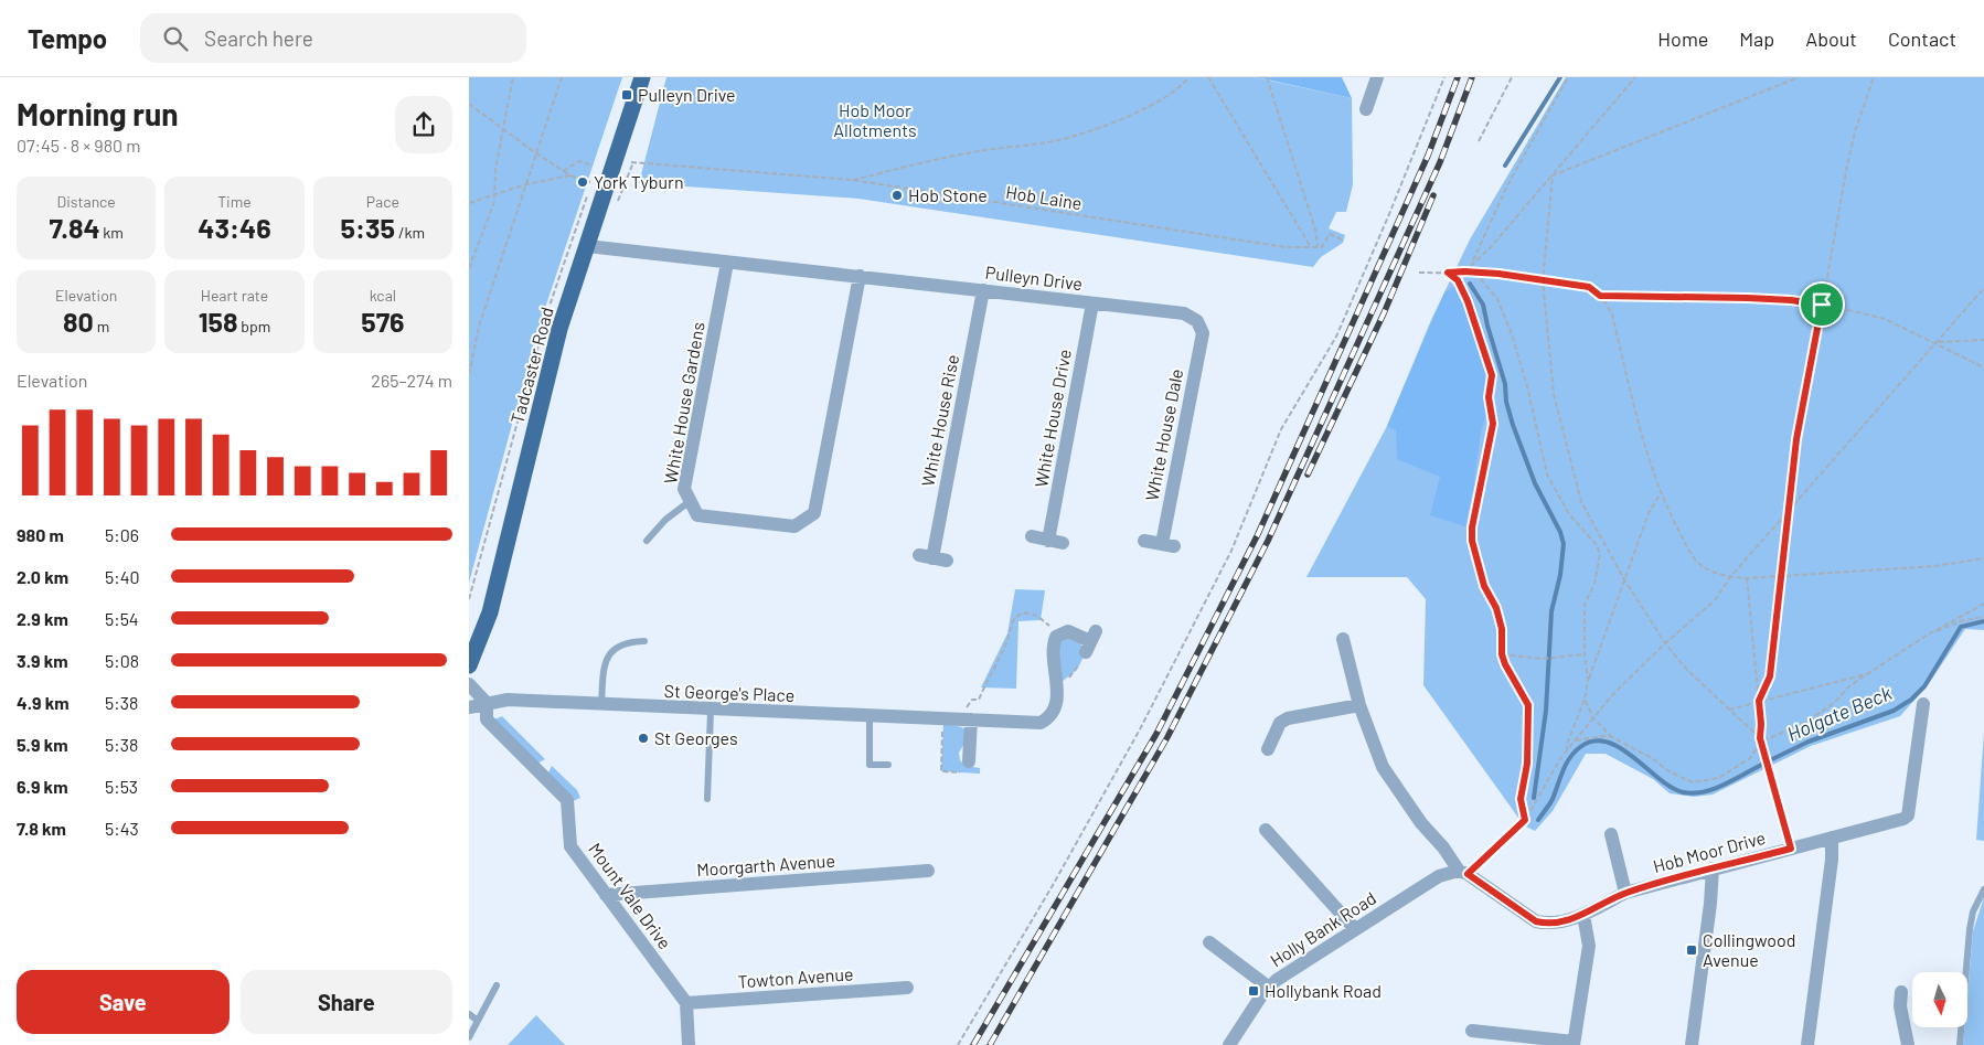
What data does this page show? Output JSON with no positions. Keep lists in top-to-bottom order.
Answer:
{
  "streets": {
    "main road": ["Tadcaster Road"],
    "street": [
      "Pulleyn Drive",
      "White House Gardens",
      "White House Drive",
      "White House Rise",
      "White House Dale",
      "St George's Place",
      "Hob Moor Drive",
      "Moorgarth Avenue",
      "Mount Vale Drive",
      "Holly Bank Road",
      "Towton Avenue"
    ],
    "path": ["Hob Laine"]
  },
  "crossings": [
    ["Pulleyn Drive", "Tadcaster Road"],
    ["Pulleyn Drive", "White House Gardens"],
    ["Pulleyn Drive", "White House Drive"],
    ["Pulleyn Drive", "White House Rise"],
    ["Pulleyn Drive", "White House Dale"],
    ["St George's Place", "Mount Vale Drive"],
    ["Hob Moor Drive", "Holly Bank Road"],
    ["Moorgarth Avenue", "Mount Vale Drive"],
    ["Mount Vale Drive", "Towton Avenue"]
  ],
  "water": ["Holgate Beck"],
  "parks": ["Hob Moor Allotments"],
  "places": {
    "transit": ["Pulleyn Drive", "Collingwood Avenue", "Hollybank Road"],
    "other": ["York Tyburn", "Hob Stone", "St Georges"]
  },
  "north": "bottom",
  "page": {
    "header": "Tempo",
    "search": "Search here",
    "nav": [
      "Home",
      "Map",
      "About",
      "Contact"
    ],
    "heading": ["Morning run", "07:45 · 8 × 980 m"],
    "stats": [
      ["Distance", "7.84 km"],
      ["Time", "43:46"],
      ["Pace", "5:35 /km"],
      ["Elevation", "80 m"],
      ["Heart rate", "158 bpm"],
      ["kcal", "576"]
    ],
    "chart": ["Elevation", "265–274 m"],
    "list": [
      {
        "name": "980 m",
        "note": "5:06"
      },
      {
        "name": "2.0 km",
        "note": "5:40"
      },
      {
        "name": "2.9 km",
        "note": "5:54"
      },
      {
        "name": "3.9 km",
        "note": "5:08"
      },
      {
        "name": "4.9 km",
        "note": "5:38"
      },
      {
        "name": "5.9 km",
        "note": "5:38"
      },
      {
        "name": "6.9 km",
        "note": "5:53"
      },
      {
        "name": "7.8 km",
        "note": "5:43"
      }
    ],
    "buttons": ["Save", "Share"]
  }
}
